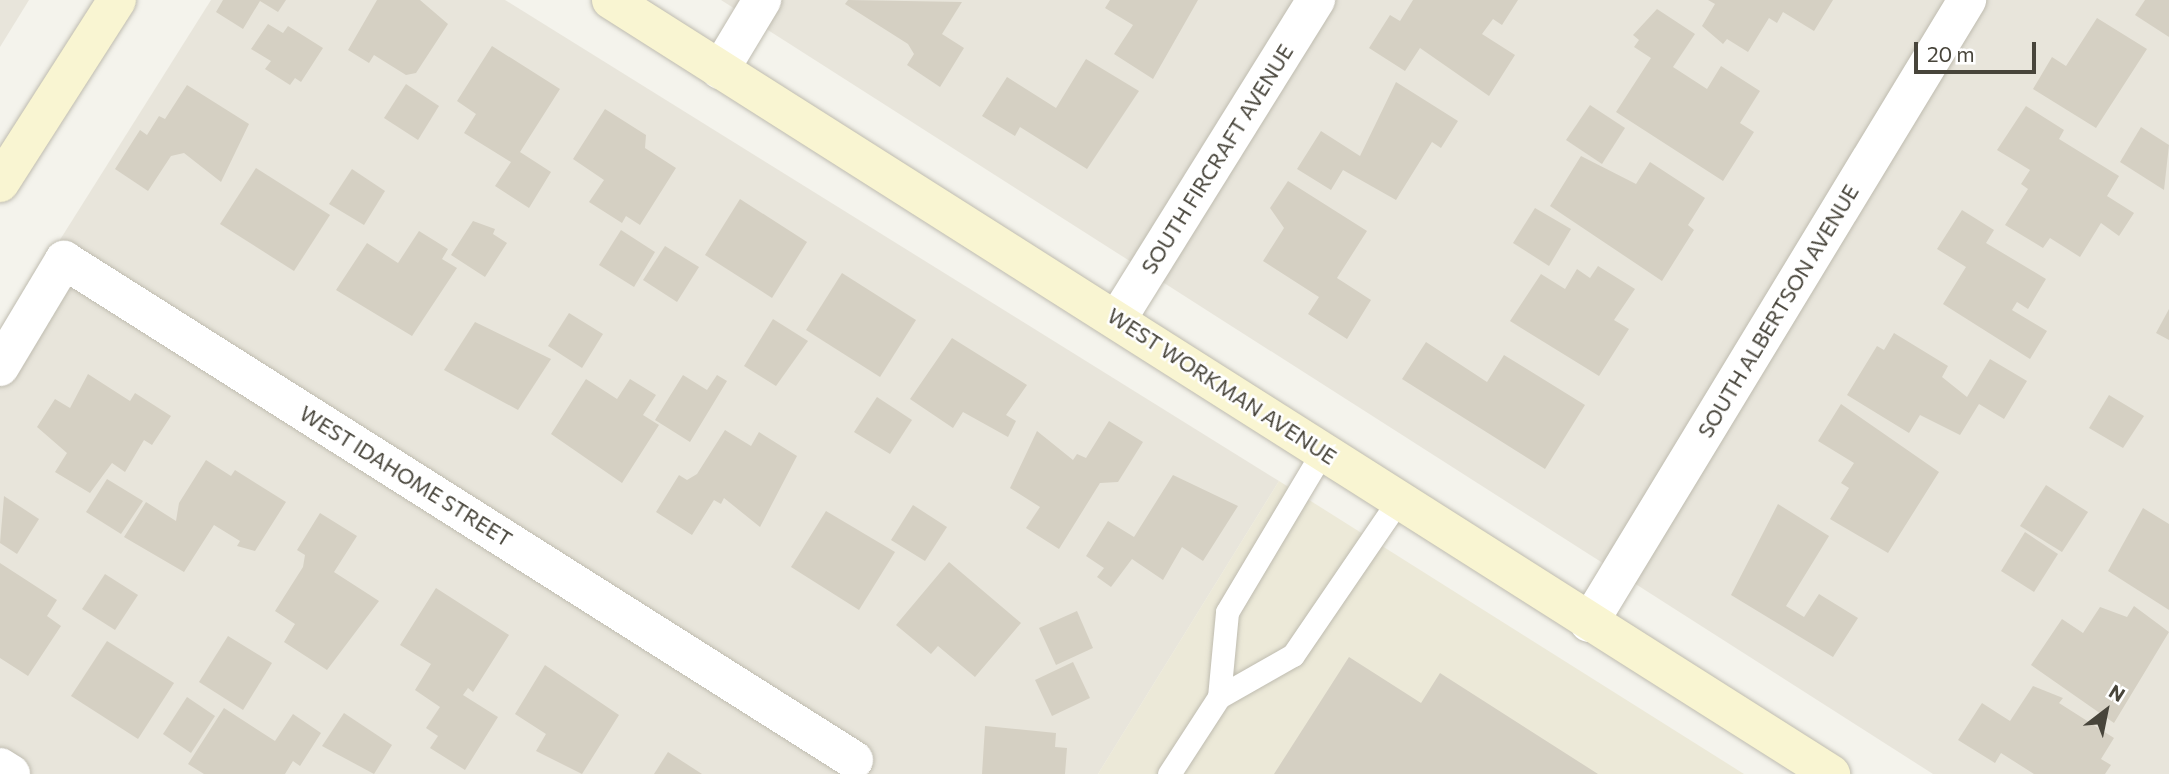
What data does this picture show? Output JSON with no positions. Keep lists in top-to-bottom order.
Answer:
{
  "streets": {
    "street": [
      "SOUTH FIRCRAFT AVENUE",
      "SOUTH ALBERTSON AVENUE",
      "WEST WORKMAN AVENUE",
      "WEST IDAHOME STREET"
    ]
  },
  "crossings": [
    ["SOUTH FIRCRAFT AVENUE", "WEST WORKMAN AVENUE"],
    ["SOUTH ALBERTSON AVENUE", "WEST WORKMAN AVENUE"]
  ],
  "scale_bar": "20 m",
  "north": "top right"
}
